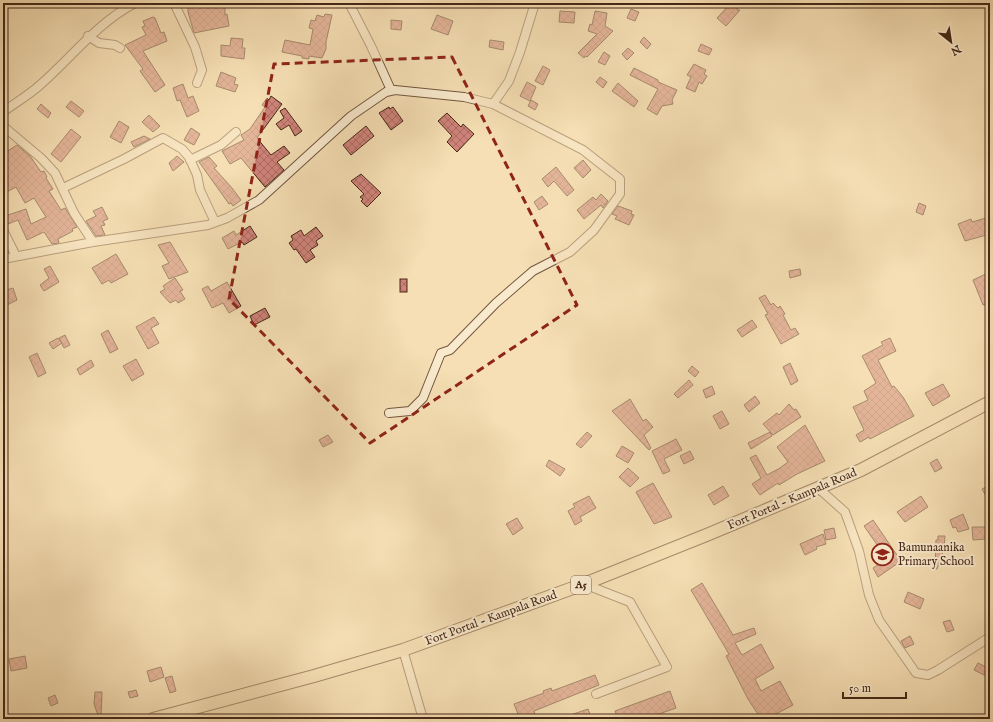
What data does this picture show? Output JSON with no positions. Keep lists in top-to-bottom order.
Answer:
{
  "streets": {
    "main road": ["Fort Portal - Kampala Road", "A5"]
  },
  "places": {
    "school or university": ["Bamunaanika Primary School"]
  },
  "scale_bar": "50 m",
  "north": "bottom right"
}
